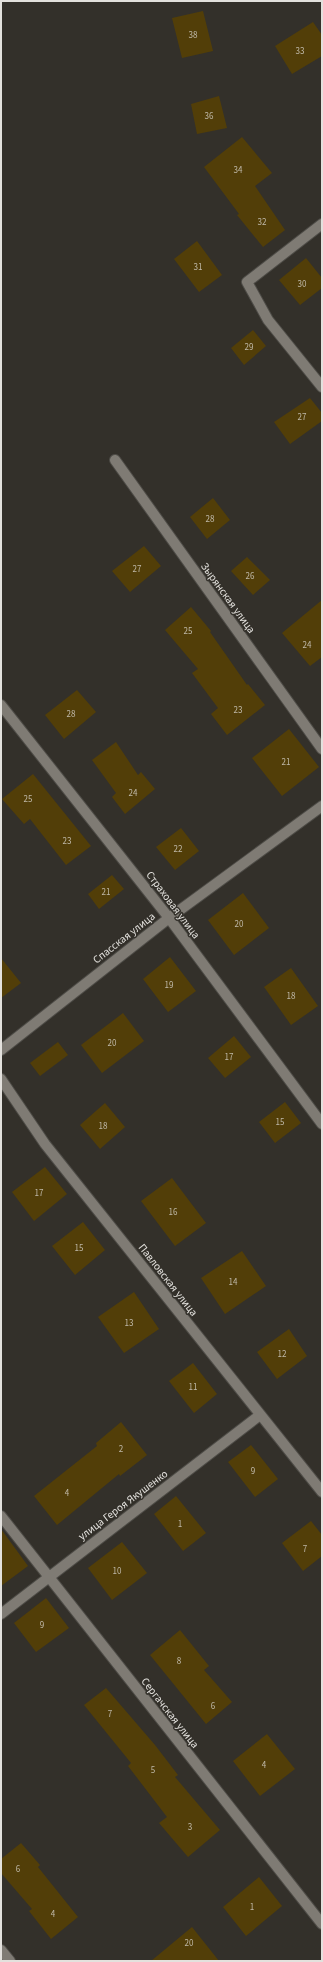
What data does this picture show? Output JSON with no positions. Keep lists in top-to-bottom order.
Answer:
{
  "streets": {
    "street": [
      "Зырянская улица",
      "Страховая улица",
      "Спасская улица",
      "Павловская улица",
      "улица Героя Якушенко",
      "Сергачская улица"
    ]
  },
  "crossings": [
    ["Страховая улица", "Спасская улица"],
    ["Павловская улица", "улица Героя Якушенко"],
    ["улица Героя Якушенко", "Сергачская улица"]
  ],
  "house_numbers": [
    "38",
    "33",
    "36",
    "34",
    "32",
    "31",
    "30",
    "29",
    "27",
    "28",
    "27",
    "26",
    "25",
    "24",
    "23",
    "28",
    "21",
    "24",
    "25",
    "23",
    "22",
    "21",
    "20",
    "19",
    "18",
    "20",
    "17",
    "15",
    "18",
    "17",
    "16",
    "15",
    "14",
    "13",
    "12",
    "11",
    "2",
    "9",
    "4",
    "1",
    "7",
    "10",
    "9",
    "8",
    "6",
    "7",
    "4",
    "5",
    "3",
    "6",
    "1",
    "4",
    "20"
  ]
}
